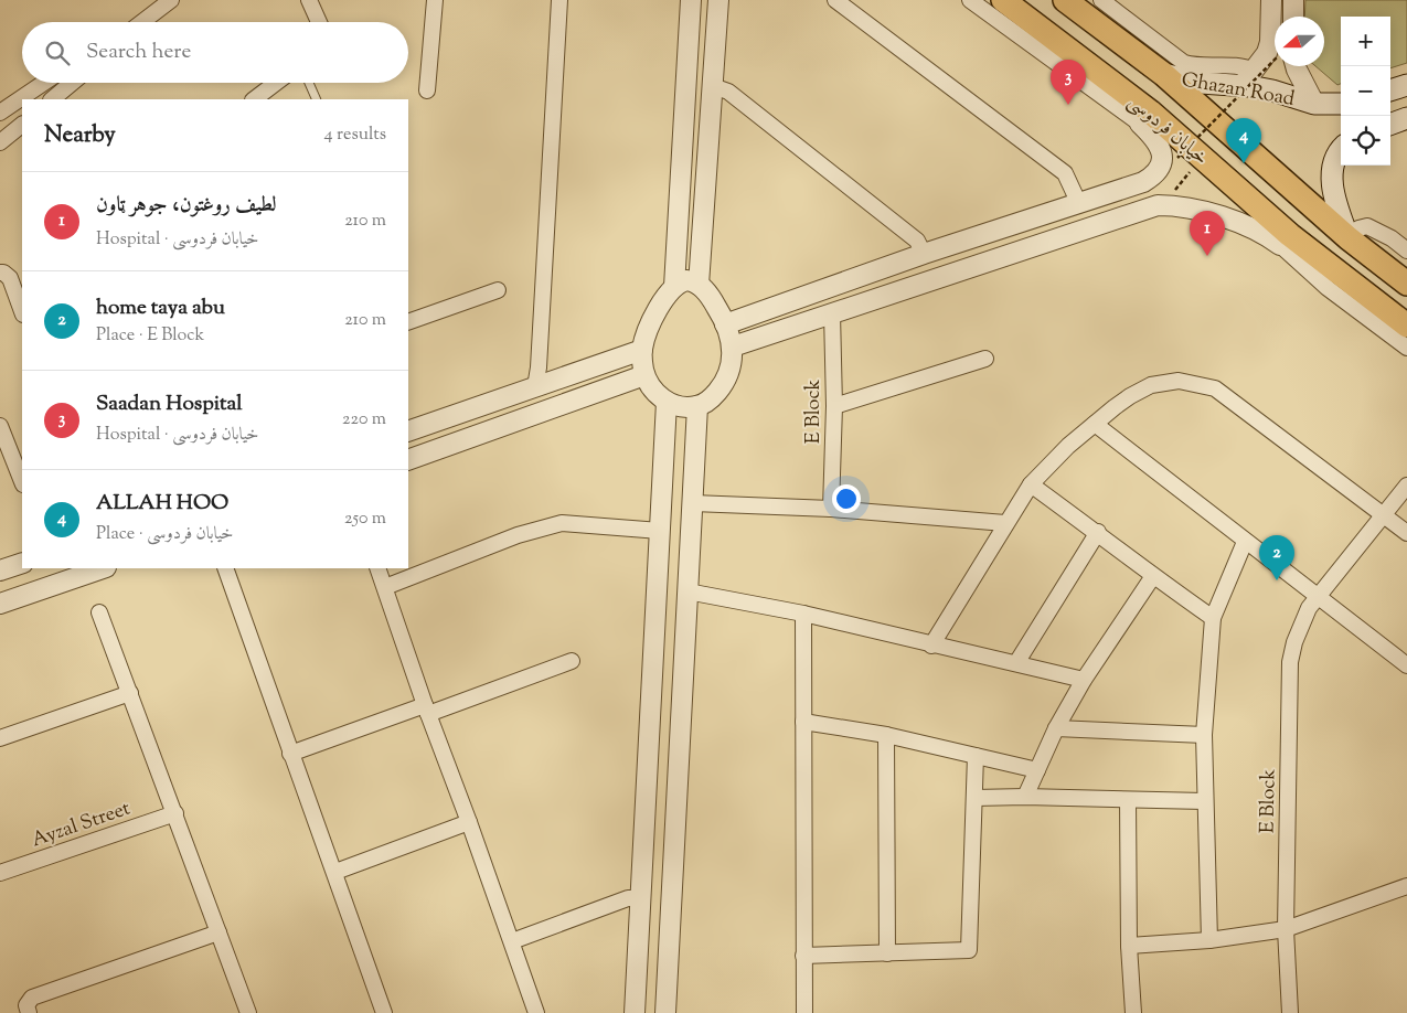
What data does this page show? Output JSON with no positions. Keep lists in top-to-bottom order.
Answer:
{
  "streets": {
    "main road": ["Ghazan Road", "خیابان فردوسی"],
    "street": ["E Block", "Ayzal Street"]
  },
  "crossings": [
    ["Ghazan Road", "خیابان فردوسی"]
  ],
  "north": "left",
  "page": {
    "map_buttons": ["+", "−"],
    "search": "Search here",
    "pins": [
      "3",
      "4",
      "1",
      "2"
    ],
    "heading": ["Nearby", "4 results"],
    "list": [
      {
        "mark": "1",
        "name": "لطیف روغتون، جوهر ټاون",
        "note": "Hospital · خیابان فردوسی",
        "value": "210 m"
      },
      {
        "mark": "2",
        "name": "home taya abu",
        "note": "Place · E Block",
        "value": "210 m"
      },
      {
        "mark": "3",
        "name": "Saadan Hospital",
        "note": "Hospital · خیابان فردوسی",
        "value": "220 m"
      },
      {
        "mark": "4",
        "name": "ALLAH HOO",
        "note": "Place · خیابان فردوسی",
        "value": "250 m"
      }
    ]
  }
}
